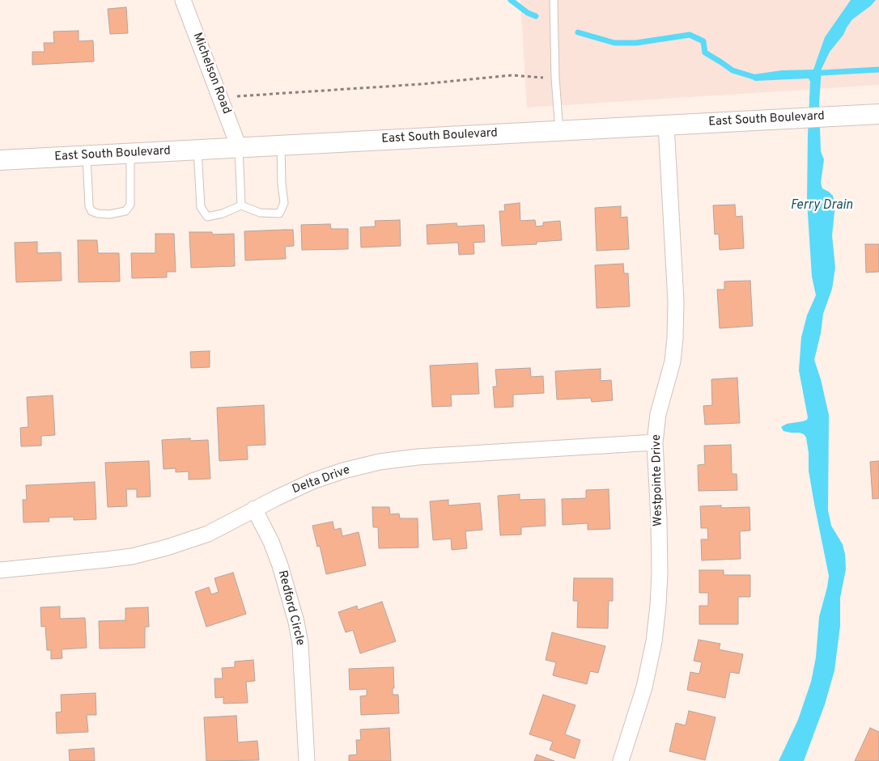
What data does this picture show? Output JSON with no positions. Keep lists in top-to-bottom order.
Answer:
{
  "streets": {
    "street": [
      "Michelson Road",
      "East South Boulevard",
      "Delta Drive",
      "Westpointe Drive",
      "Redford Circle"
    ]
  },
  "crossings": [
    ["Michelson Road", "East South Boulevard"],
    ["East South Boulevard", "Westpointe Drive"],
    ["Delta Drive", "Westpointe Drive"],
    ["Delta Drive", "Redford Circle"]
  ],
  "water": ["Ferry Drain"]
}
